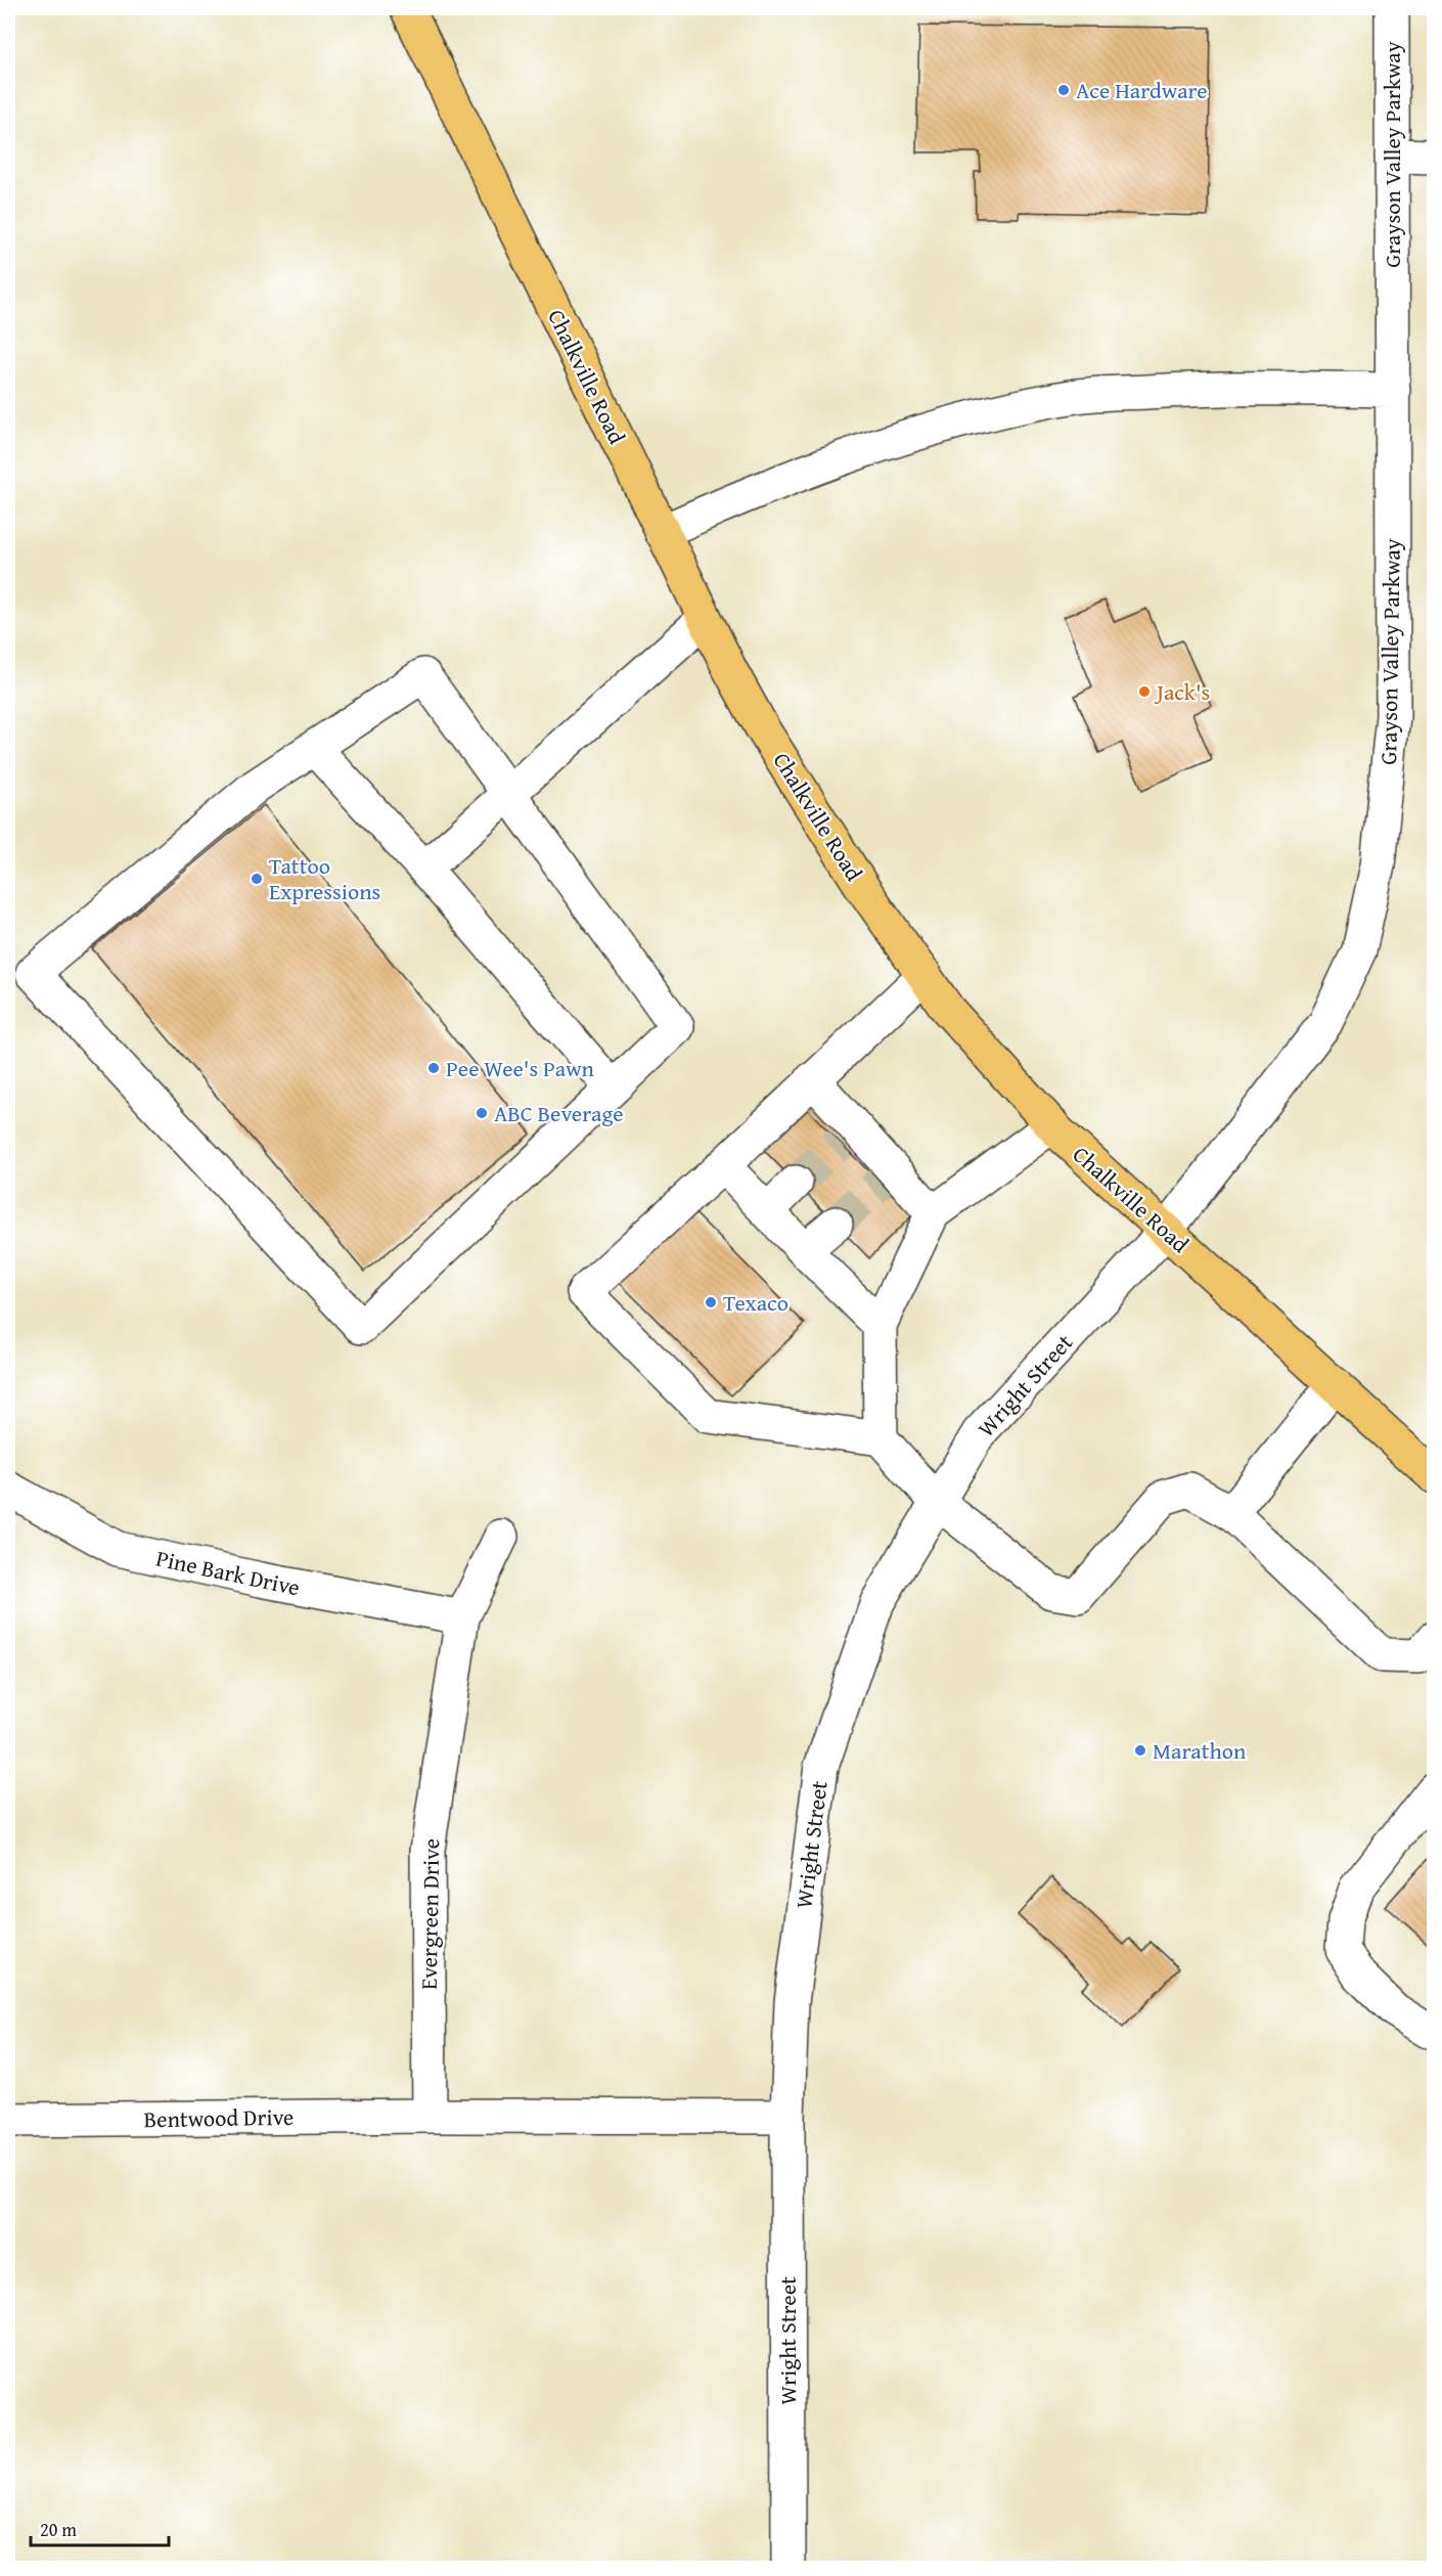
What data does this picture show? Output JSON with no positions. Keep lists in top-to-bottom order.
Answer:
{
  "streets": {
    "main road": ["Chalkville Road"],
    "street": [
      "Grayson Valley Parkway",
      "Wright Street",
      "Pine Bark Drive",
      "Evergreen Drive",
      "Bentwood Drive"
    ]
  },
  "crossings": [
    ["Grayson Valley Parkway", "Chalkville Road"],
    ["Grayson Valley Parkway", "Wright Street"],
    ["Chalkville Road", "Wright Street"],
    ["Pine Bark Drive", "Evergreen Drive"],
    ["Evergreen Drive", "Bentwood Drive"]
  ],
  "places": [
    "Ace Hardware",
    "Jack's",
    "Tattoo Expressions",
    "Pee Wee's Pawn",
    "ABC Beverage",
    "Texaco",
    "Marathon"
  ],
  "scale_bar": "20 m"
}
